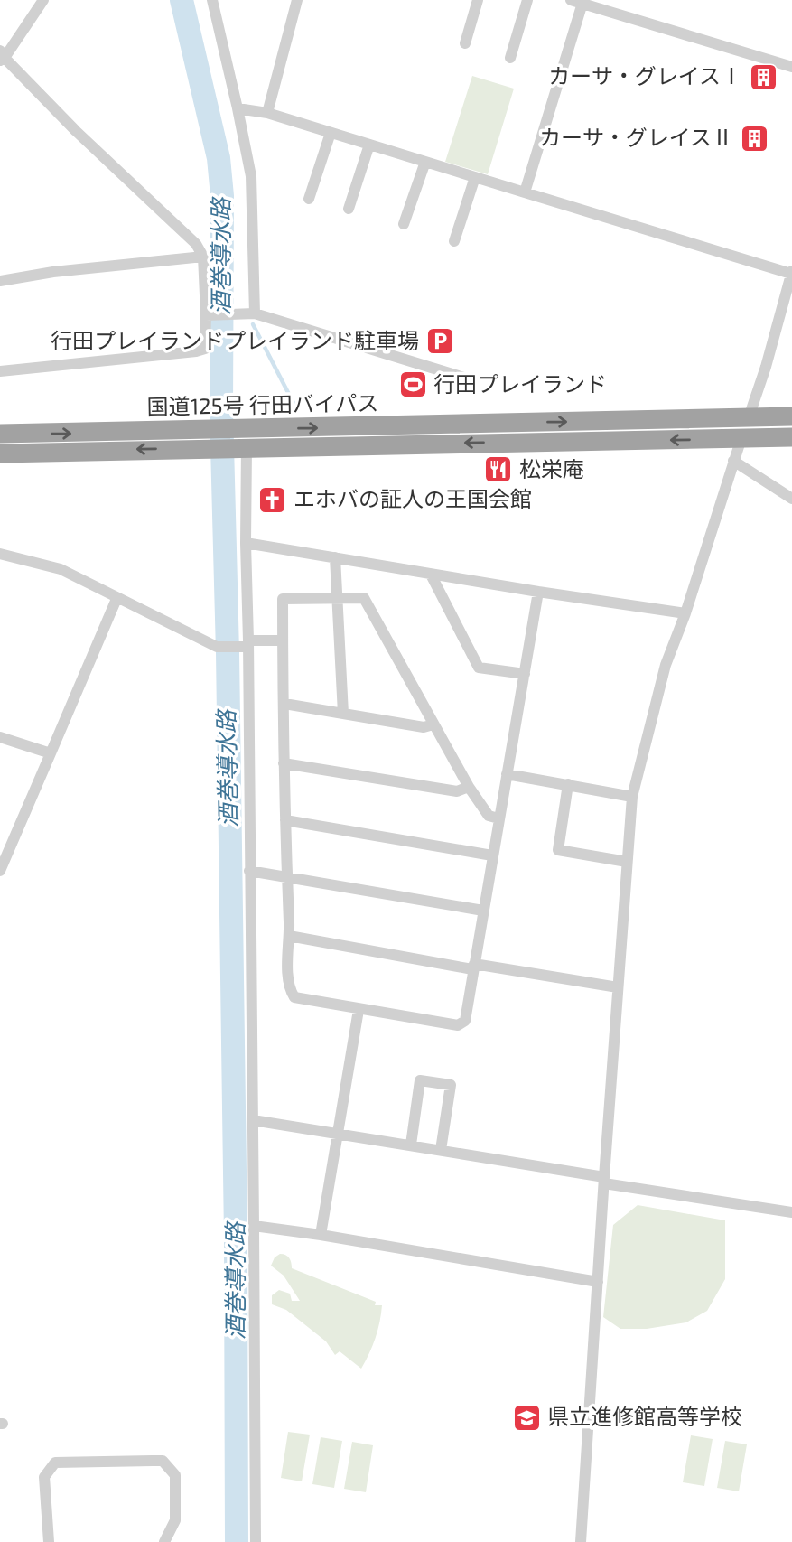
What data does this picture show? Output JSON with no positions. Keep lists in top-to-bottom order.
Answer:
{
  "streets": {
    "highway": ["国道125号 行田バイパス"]
  },
  "water": ["酒巻導水路"],
  "places": {
    "building": ["カーサ・グレイスⅠ", "カーサ・グレイスⅡ"],
    "parking": ["行田プレイランドプレイランド駐車場"],
    "sports": ["行田プレイランド"],
    "restaurant": ["松栄庵"],
    "church": ["エホバの証人の王国会館"],
    "school or university": ["県立進修館高等学校"]
  }
}
